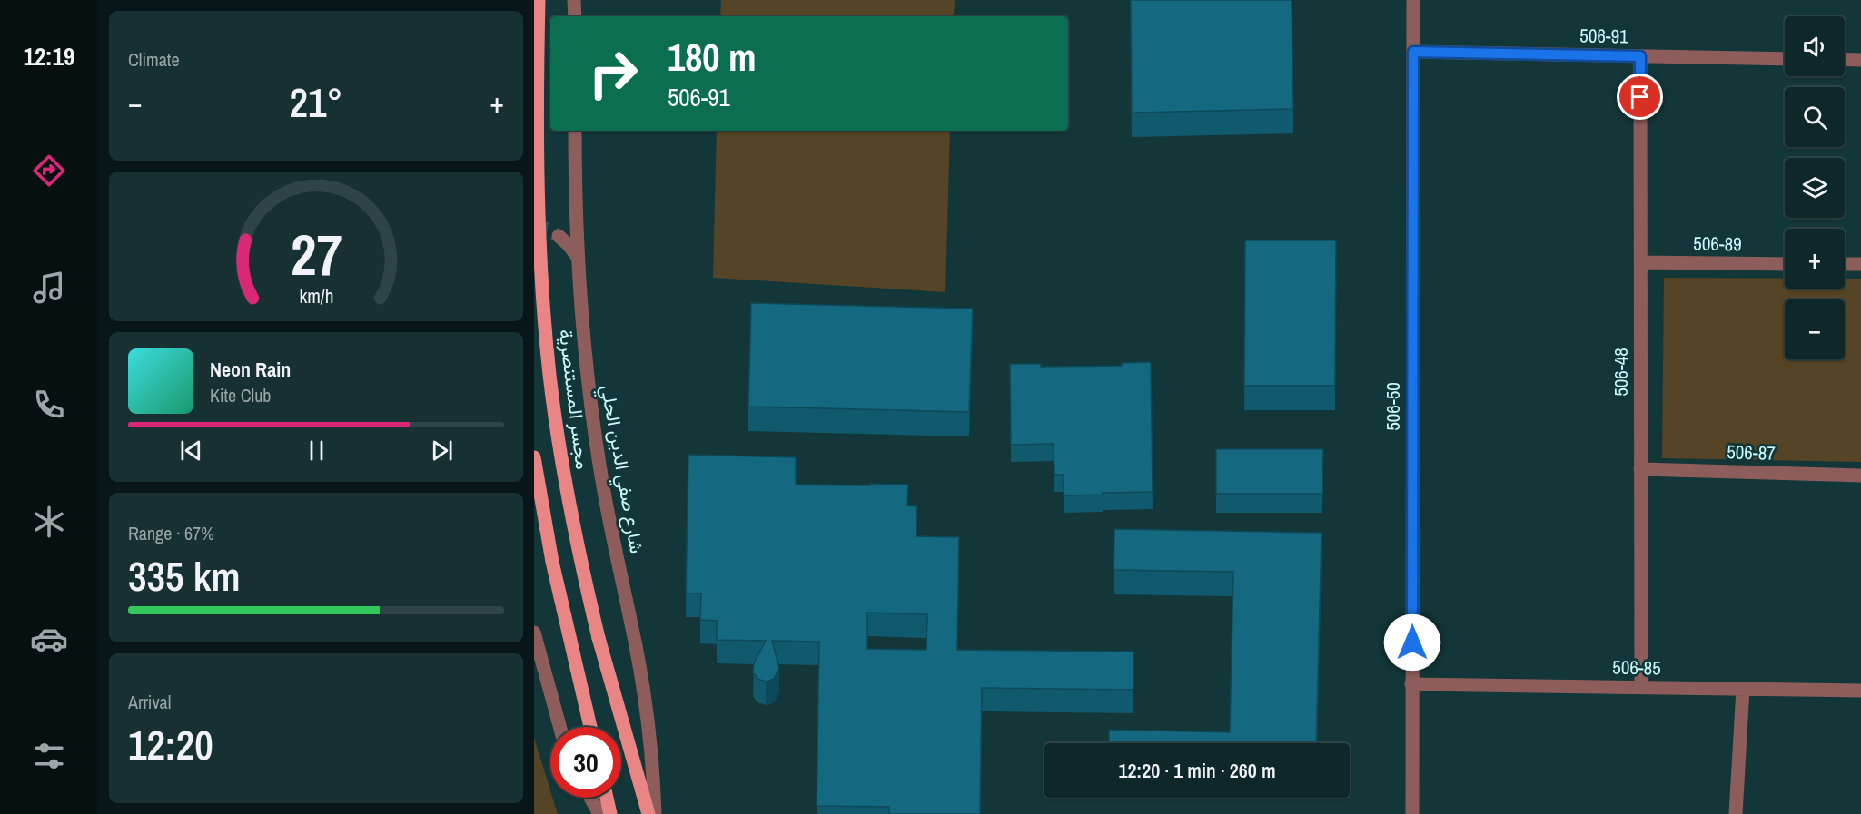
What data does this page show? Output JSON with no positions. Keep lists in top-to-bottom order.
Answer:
{
  "streets": {
    "main road": ["مجسر المستنصرية"],
    "street": [
      "506-91",
      "506-89",
      "506-48",
      "506-50",
      "506-87",
      "شارع صفي الدين الحلي",
      "506-85"
    ]
  },
  "crossings": [
    ["506-91", "506-48"],
    ["506-91", "506-50"],
    ["506-89", "506-48"],
    ["506-48", "506-87"],
    ["506-48", "506-85"],
    ["506-50", "506-85"]
  ],
  "page": {
    "tabs": "12:19",
    "tile": [
      "Climate",
      ["Range · 67%", "335 km"],
      ["Arrival", "12:20"]
    ],
    "map_buttons": ["+", "−"],
    "turn": ["180 m", "506-91"],
    "heat": ["−", "21°", "+"],
    "song": ["Neon Rain", "Kite Club"],
    "limit": "30",
    "trip": "12:20 · 1 min · 260 m",
    "gauge": ["27", "km/h"]
  }
}
